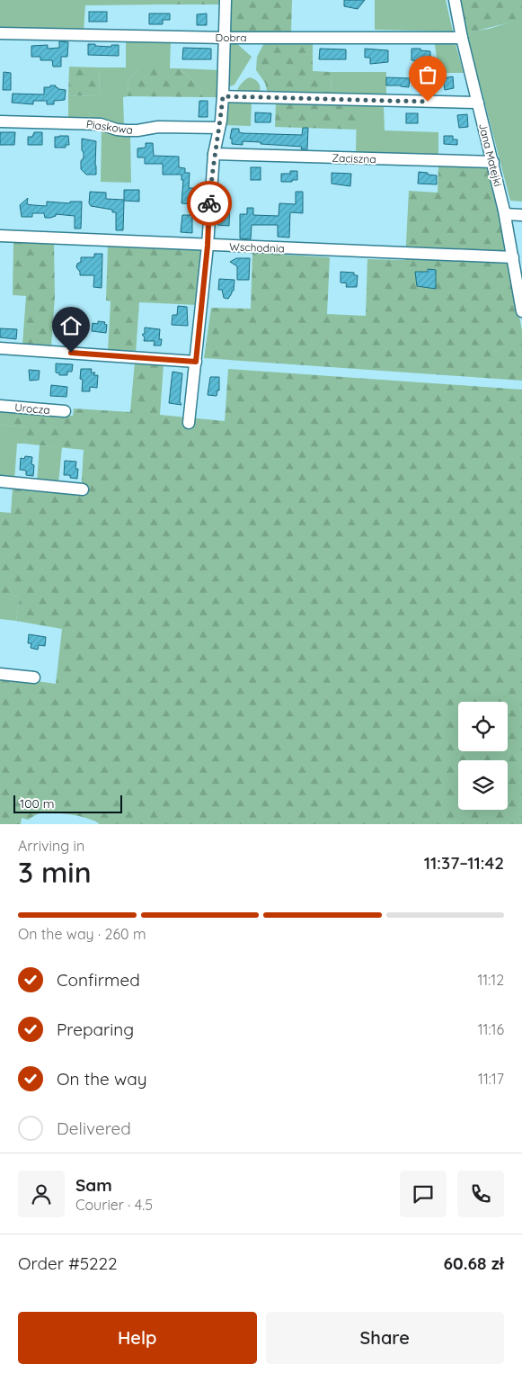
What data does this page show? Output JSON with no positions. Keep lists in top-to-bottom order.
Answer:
{
  "streets": {
    "street": [
      "Dobra",
      "Piaskowa",
      "Jana Matejki",
      "Zaciszna",
      "Wschodnia",
      "Urocza"
    ]
  },
  "crossings": [
    ["Dobra", "Jana Matejki"],
    ["Jana Matejki", "Zaciszna"],
    ["Jana Matejki", "Wschodnia"]
  ],
  "scale_bar": "100 m",
  "page": {
    "scale": "100 m",
    "heading": ["3 min", "Arriving in", "11:37–11:42"],
    "panel": [
      "Sam",
      "Courier · 4.5",
      "Order #5222",
      "60.68 zł"
    ],
    "bar": "On the way · 260 m",
    "list": [
      ["Confirmed", "11:12"],
      ["Preparing", "11:16"],
      ["On the way", "11:17"],
      "Delivered"
    ],
    "buttons": ["Help", "Share"]
  }
}
